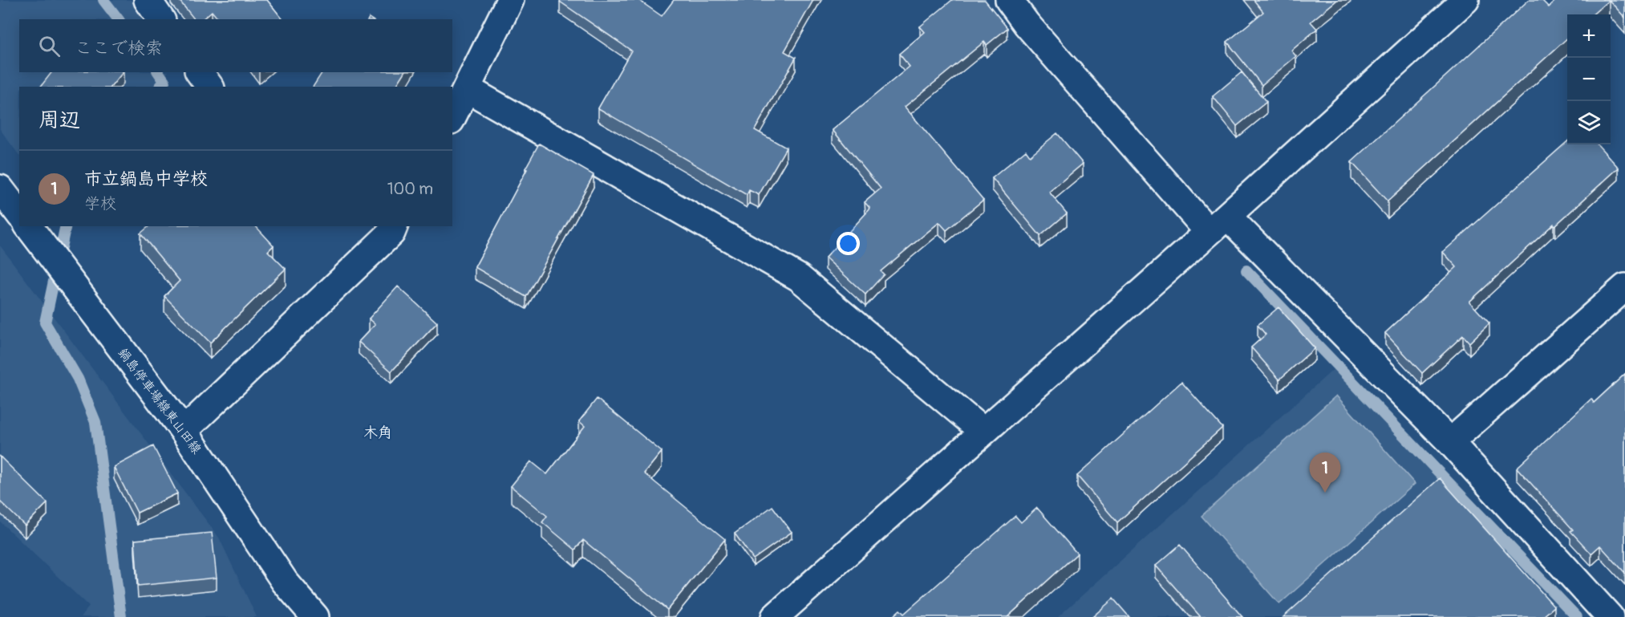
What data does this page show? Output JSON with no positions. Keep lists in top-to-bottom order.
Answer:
{
  "streets": {
    "street": ["鍋島停車場線東山田線"]
  },
  "districts": ["木角"],
  "page": {
    "map_buttons": ["+", "−"],
    "search": "ここで検索",
    "heading": "周辺",
    "list": [
      {
        "mark": "1",
        "name": "市立鍋島中学校",
        "note": "学校",
        "value": "100 m"
      }
    ],
    "pins": "1"
  }
}
